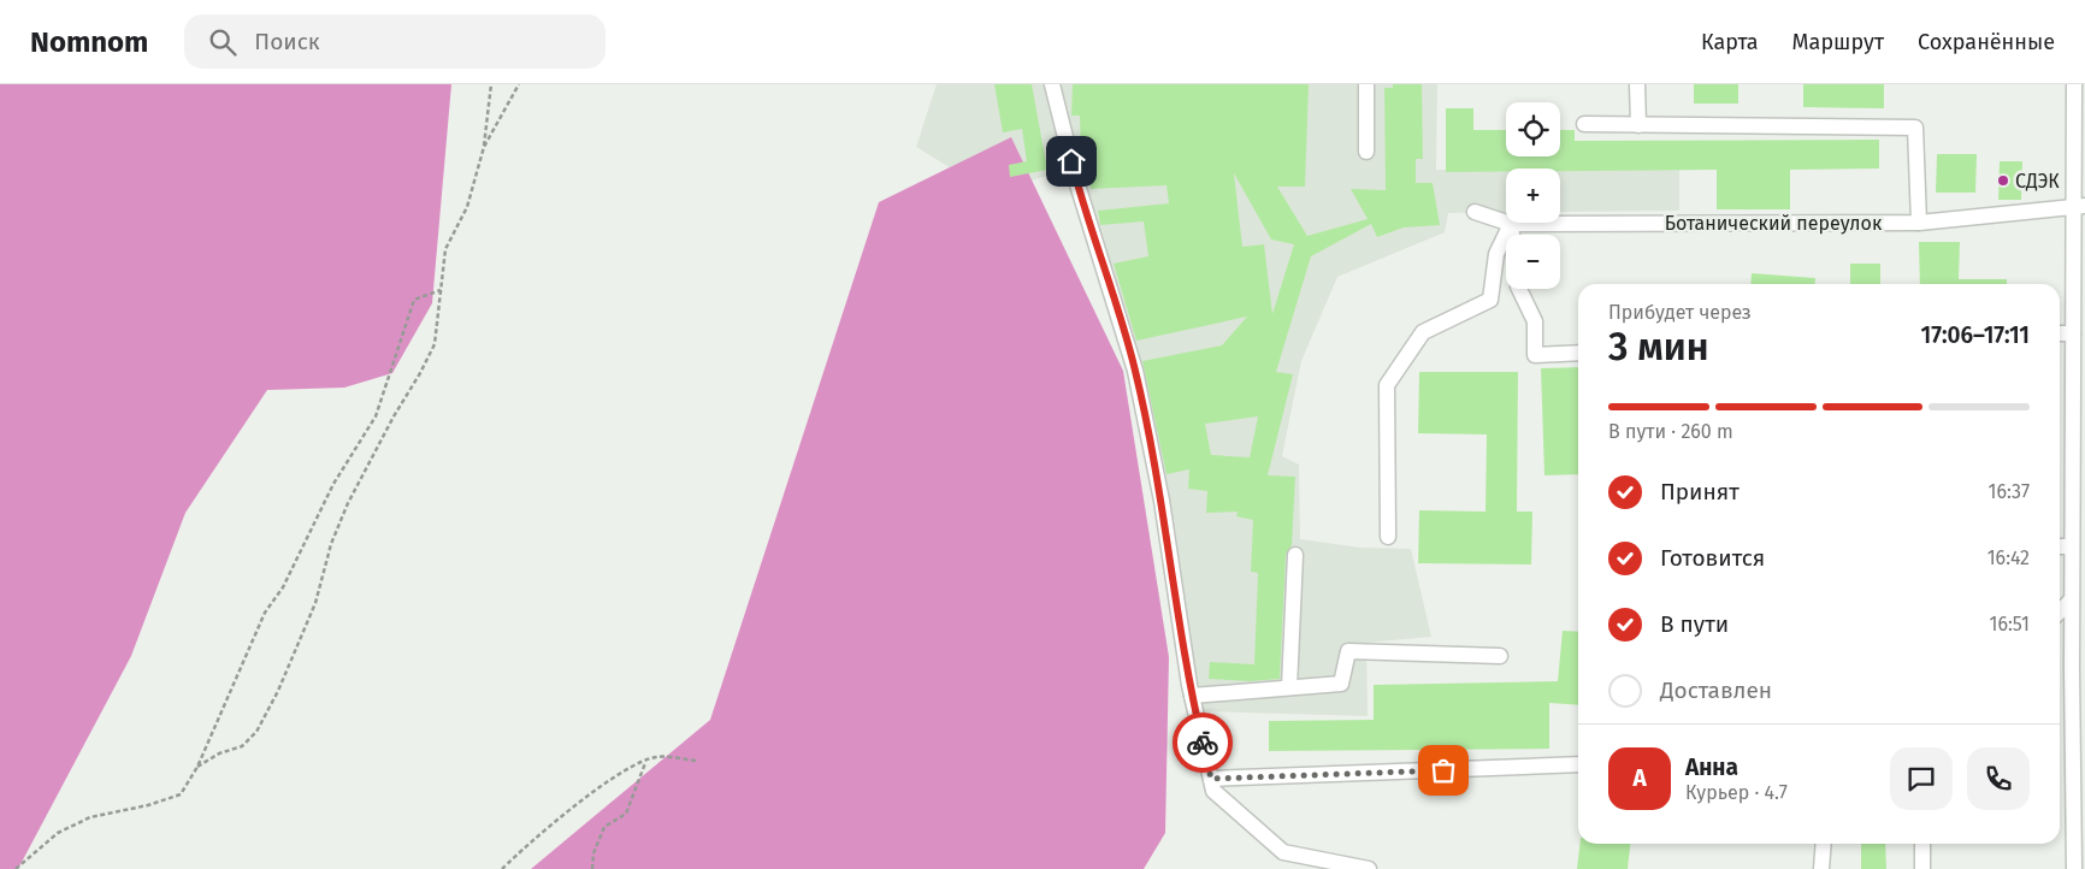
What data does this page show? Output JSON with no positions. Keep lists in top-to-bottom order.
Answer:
{
  "streets": {
    "street": ["Ботанический переулок"]
  },
  "places": ["СДЭК"],
  "page": {
    "header": "Nomnom",
    "search": "Поиск",
    "nav": ["Карта", "Маршрут", "Сохранённые"],
    "map_buttons": ["+", "−"],
    "heading": ["3 мин", "Прибудет через", "17:06–17:11"],
    "panel": ["Анна", "Курьер · 4.7"],
    "bar": "В пути · 260 m",
    "list": [
      ["Принят", "16:37"],
      ["Готовится", "16:42"],
      ["В пути", "16:51"],
      "Доставлен"
    ],
    "round": "А"
  }
}
